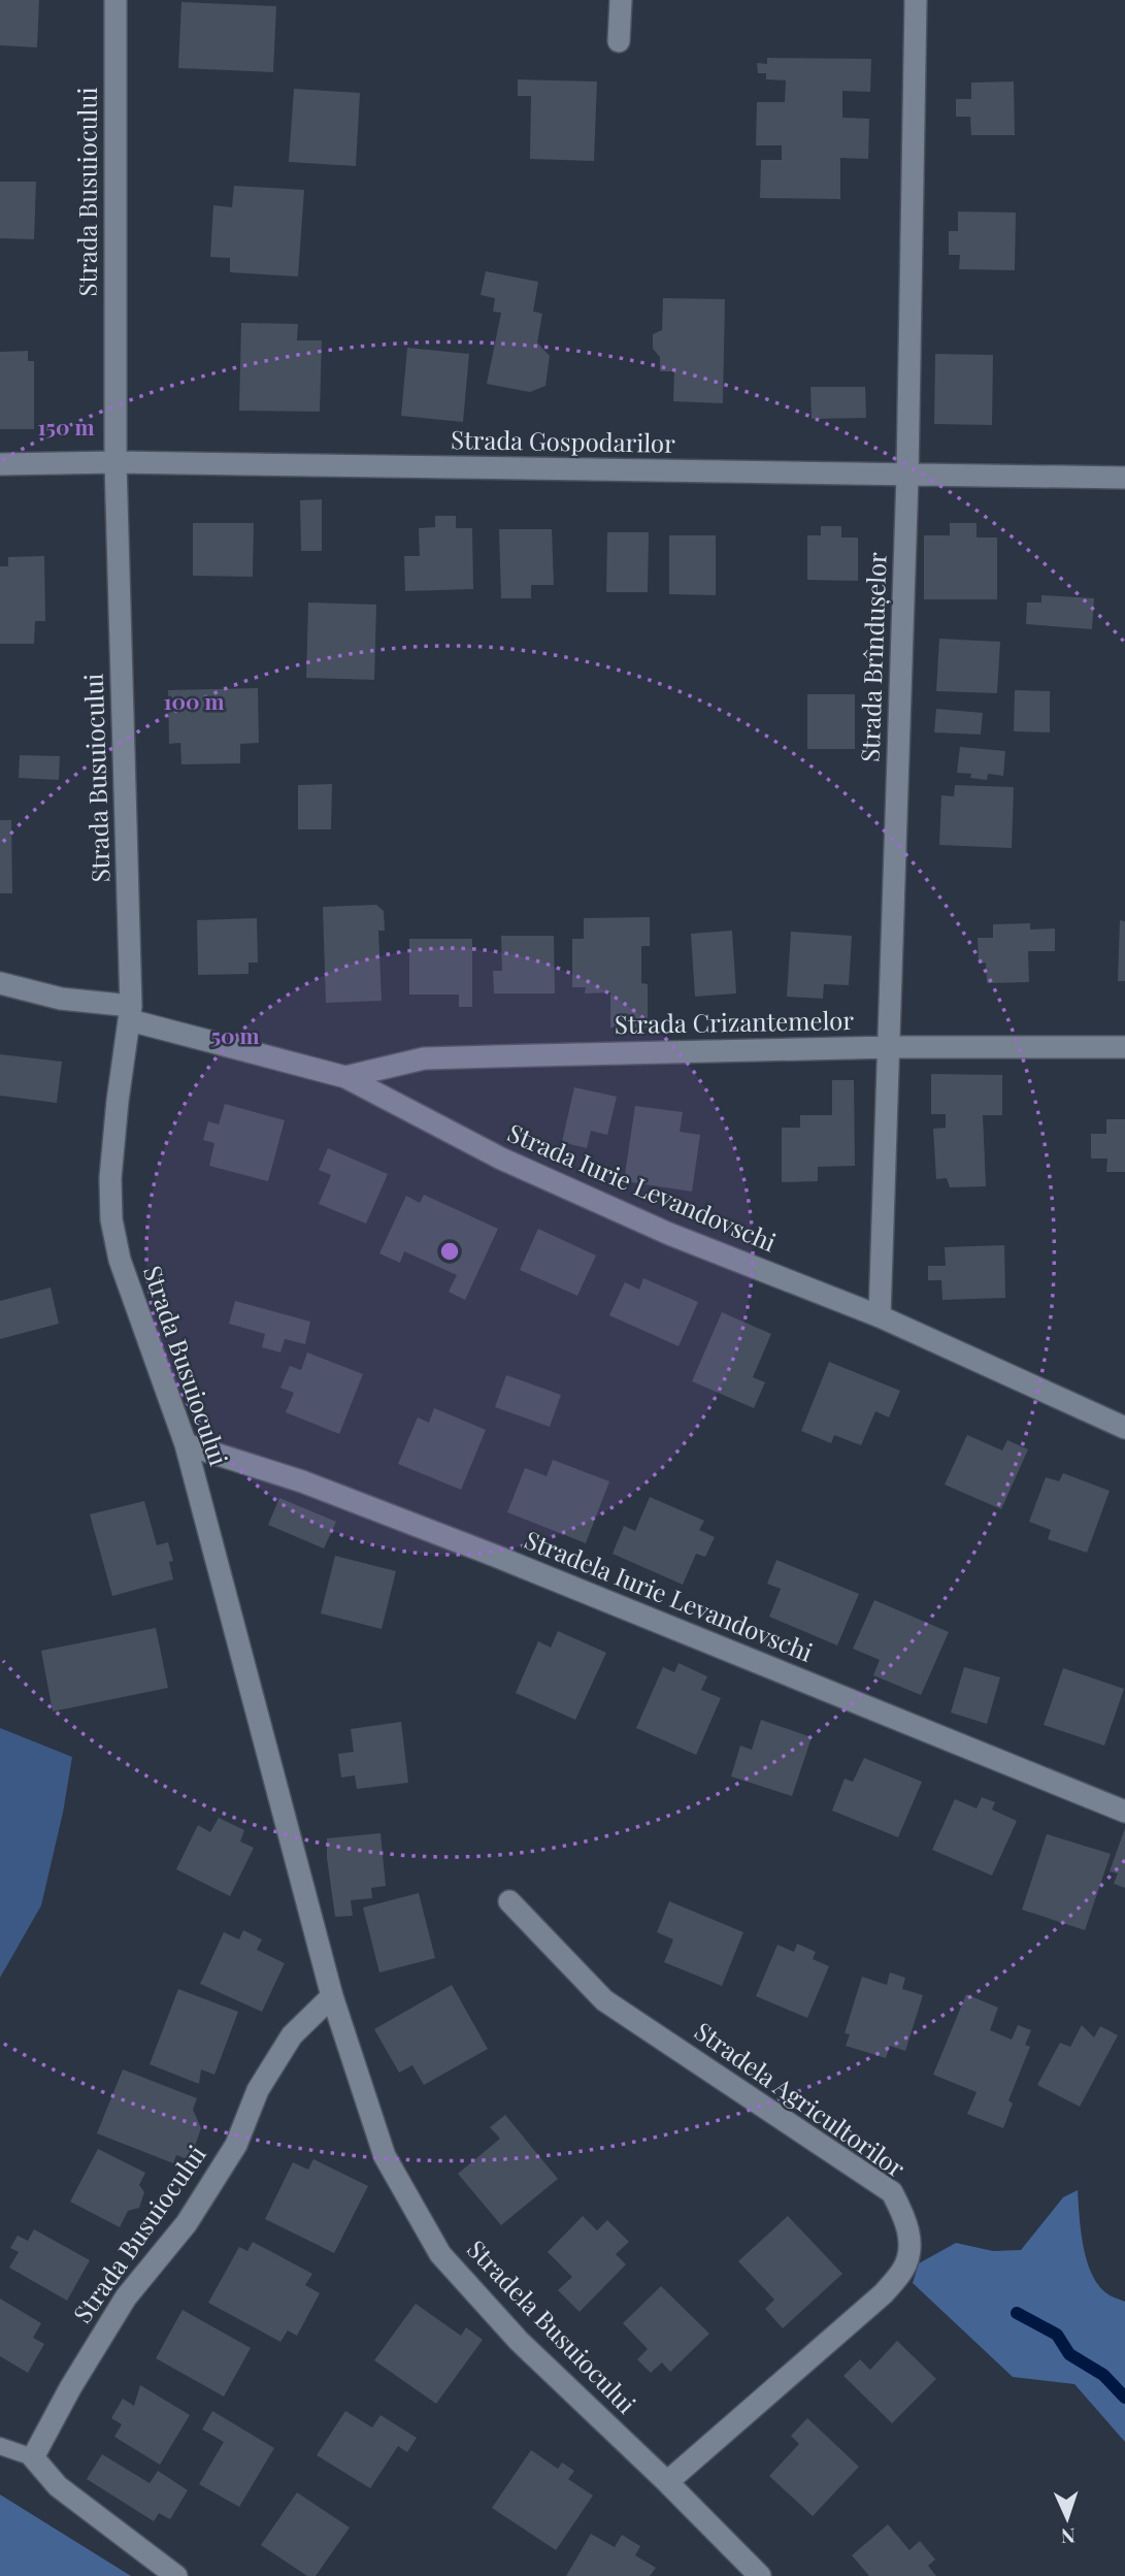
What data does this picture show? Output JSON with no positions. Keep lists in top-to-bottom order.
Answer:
{
  "streets": {
    "street": [
      "Strada Busuiocului",
      "Strada Gospodarilor",
      "Strada Brîndușelor",
      "Strada Crizantemelor",
      "Strada Iurie Levandovschi",
      "Stradela Iurie Levandovschi",
      "Stradela Agricultorilor",
      "Stradela Busuiocului"
    ]
  },
  "crossings": [
    ["Strada Busuiocului", "Strada Gospodarilor"],
    ["Strada Busuiocului", "Strada Iurie Levandovschi"],
    ["Strada Busuiocului", "Stradela Iurie Levandovschi"],
    ["Strada Busuiocului", "Stradela Busuiocului"],
    ["Strada Gospodarilor", "Strada Brîndușelor"],
    ["Strada Brîndușelor", "Strada Crizantemelor"],
    ["Strada Brîndușelor", "Strada Iurie Levandovschi"],
    ["Strada Crizantemelor", "Strada Iurie Levandovschi"],
    ["Stradela Agricultorilor", "Stradela Busuiocului"]
  ],
  "north": "bottom",
  "rings": ["150 m", "100 m", "50 m"]
}
